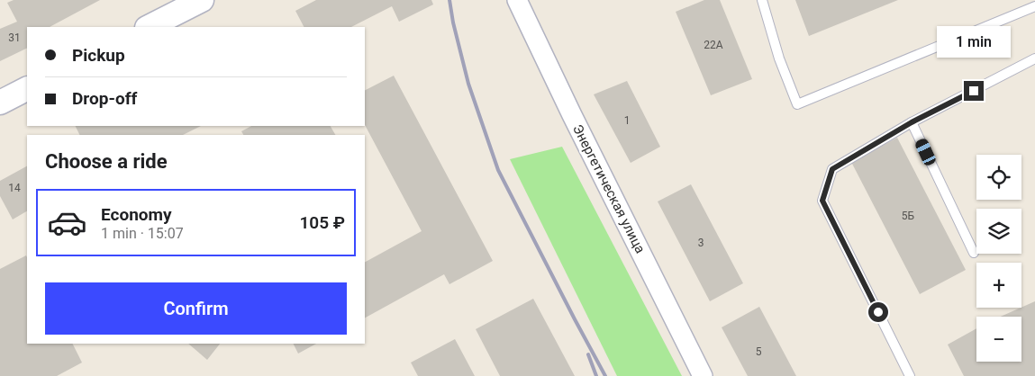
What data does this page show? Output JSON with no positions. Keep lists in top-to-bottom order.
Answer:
{
  "streets": {
    "street": ["Энергетическая улица"]
  },
  "house_numbers": [
    "31",
    "22А",
    "1",
    "14",
    "5Б",
    "3",
    "5"
  ],
  "page": {
    "bubble": "1 min",
    "banner": ["Pickup", "Drop-off"],
    "heading": "Choose a ride",
    "map_buttons": ["+", "−"],
    "list": [
      {
        "name": "Economy",
        "note": "1 min · 15:07",
        "value": "105 ₽"
      }
    ],
    "buttons": "Confirm"
  }
}
